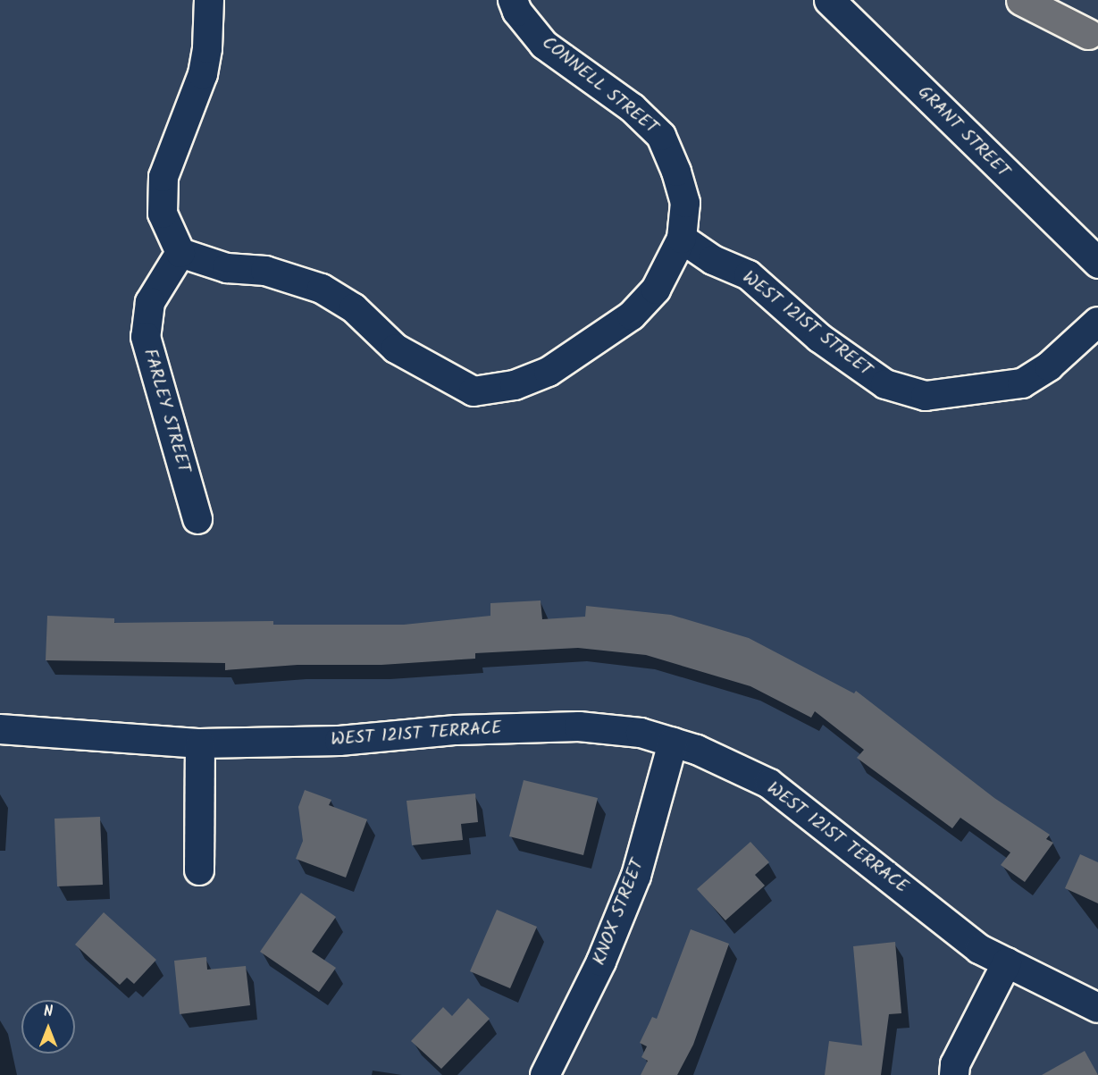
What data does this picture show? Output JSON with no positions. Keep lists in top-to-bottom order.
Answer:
{
  "streets": {
    "street": [
      "CONNELL STREET",
      "GRANT STREET",
      "WEST 121ST STREET",
      "FARLEY STREET",
      "WEST 121ST TERRACE",
      "KNOX STREET"
    ]
  },
  "crossings": [
    ["CONNELL STREET", "WEST 121ST STREET"],
    ["WEST 121ST TERRACE", "KNOX STREET"]
  ],
  "north": "top"
}
